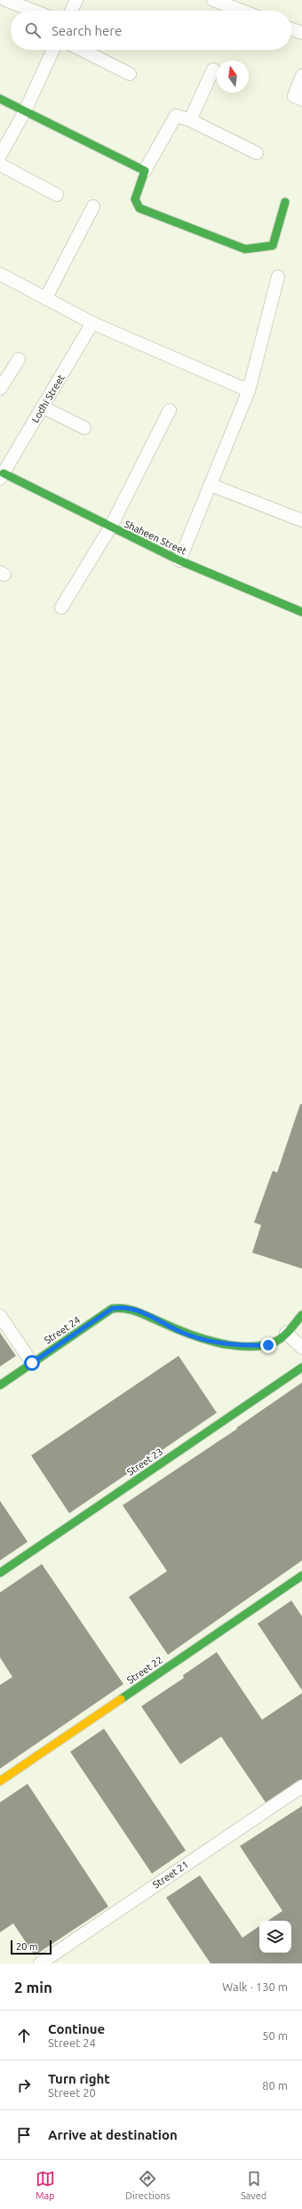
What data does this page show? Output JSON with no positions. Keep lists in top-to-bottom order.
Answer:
{
  "streets": {
    "street": [
      "Lodhi Street",
      "Shaheen Street",
      "Street 24",
      "Street 23",
      "Street 22",
      "Street 21"
    ]
  },
  "crossings": [
    ["Lodhi Street", "Shaheen Street"]
  ],
  "scale_bar": "20 m",
  "north": "top",
  "page": {
    "search": "Search here",
    "scale": "20 m",
    "heading": ["2 min", "Walk · 130 m"],
    "list": [
      ["Continue", "Street 24", "50 m"],
      ["Turn right", "Street 20", "80 m"],
      "Arrive at destination"
    ],
    "nav": ["Map", "Directions", "Saved"]
  }
}
